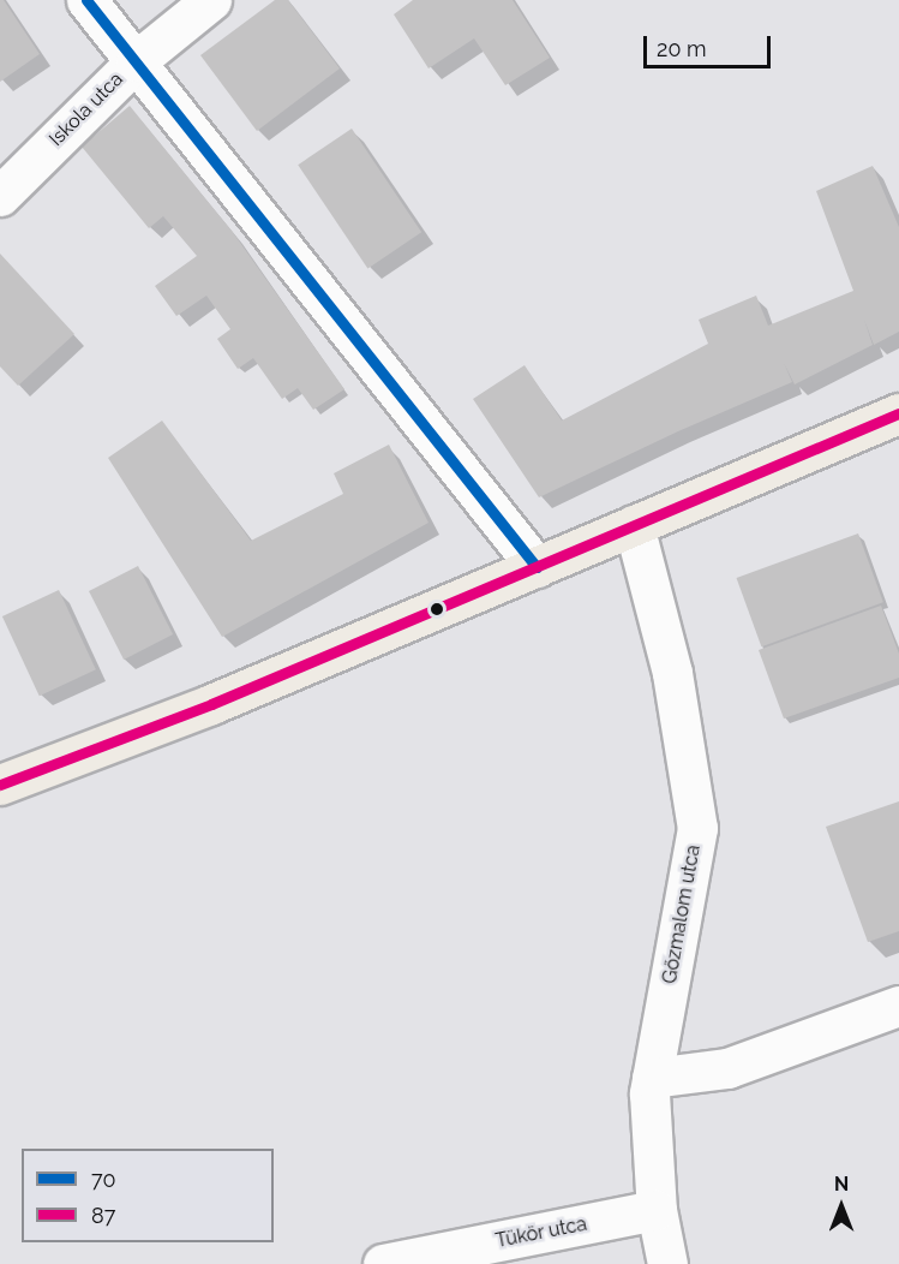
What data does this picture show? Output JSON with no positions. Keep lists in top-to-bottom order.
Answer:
{
  "streets": {
    "street": ["Iskola utca", "Gőzmalom utca", "Tükör utca"]
  },
  "crossings": [
    ["Gőzmalom utca", "Tükör utca"]
  ],
  "lines": ["transit line 70", "transit line 87"],
  "legend": ["70", "87"],
  "scale_bar": "20 m",
  "north": "top"
}
